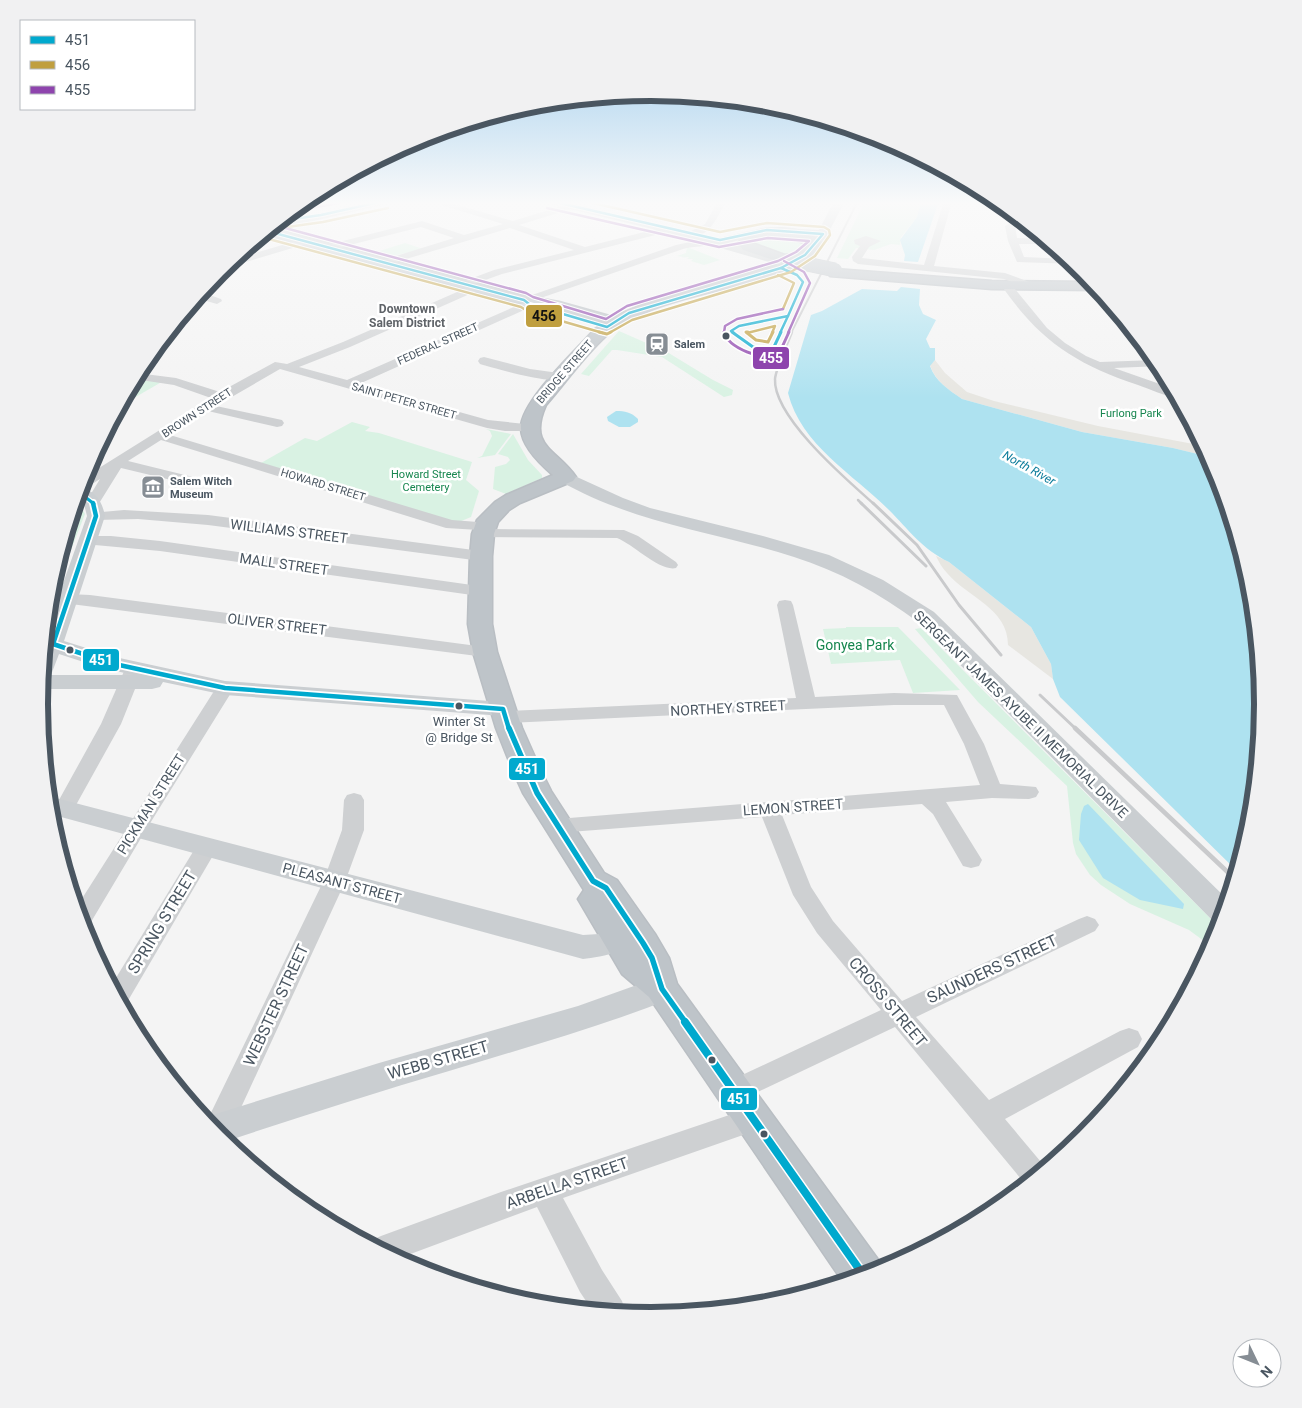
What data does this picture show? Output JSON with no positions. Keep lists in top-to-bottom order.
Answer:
{
  "streets": {
    "highway": ["BRIDGE STREET"],
    "main road": ["SERGEANT JAMES AYUBE II MEMORIAL DRIVE", "PLEASANT STREET", "WEBB STREET"],
    "street": [
      "FEDERAL STREET",
      "SAINT PETER STREET",
      "BROWN STREET",
      "HOWARD STREET",
      "WILLIAMS STREET",
      "MALL STREET",
      "OLIVER STREET",
      "NORTHEY STREET",
      "PICKMAN STREET",
      "LEMON STREET",
      "SPRING STREET",
      "SAUNDERS STREET",
      "CROSS STREET",
      "WEBSTER STREET",
      "ARBELLA STREET"
    ]
  },
  "crossings": [
    ["FEDERAL STREET", "SAINT PETER STREET"],
    ["BRIDGE STREET", "SAINT PETER STREET"],
    ["SAINT PETER STREET", "BROWN STREET"],
    ["BROWN STREET", "HOWARD STREET"],
    ["BROWN STREET", "WILLIAMS STREET"],
    ["HOWARD STREET", "WILLIAMS STREET"],
    ["NORTHEY STREET", "LEMON STREET"],
    ["PICKMAN STREET", "PLEASANT STREET"],
    ["LEMON STREET", "CROSS STREET"],
    ["PLEASANT STREET", "SPRING STREET"],
    ["PLEASANT STREET", "WEBSTER STREET"],
    ["SAUNDERS STREET", "CROSS STREET"],
    ["SAUNDERS STREET", "ARBELLA STREET"]
  ],
  "districts": ["Downtown Salem District"],
  "water": ["North River"],
  "parks": ["Furlong Park", "Howard Street Cemetery", "Gonyea Park"],
  "places": {
    "station": ["Salem"],
    "museum": ["Salem Witch Museum"],
    "other": ["Winter St @ Bridge St"]
  },
  "lines": ["transit line 451", "transit line 456", "transit line 455"],
  "legend": ["451", "456", "455"],
  "north": "bottom right"
}
